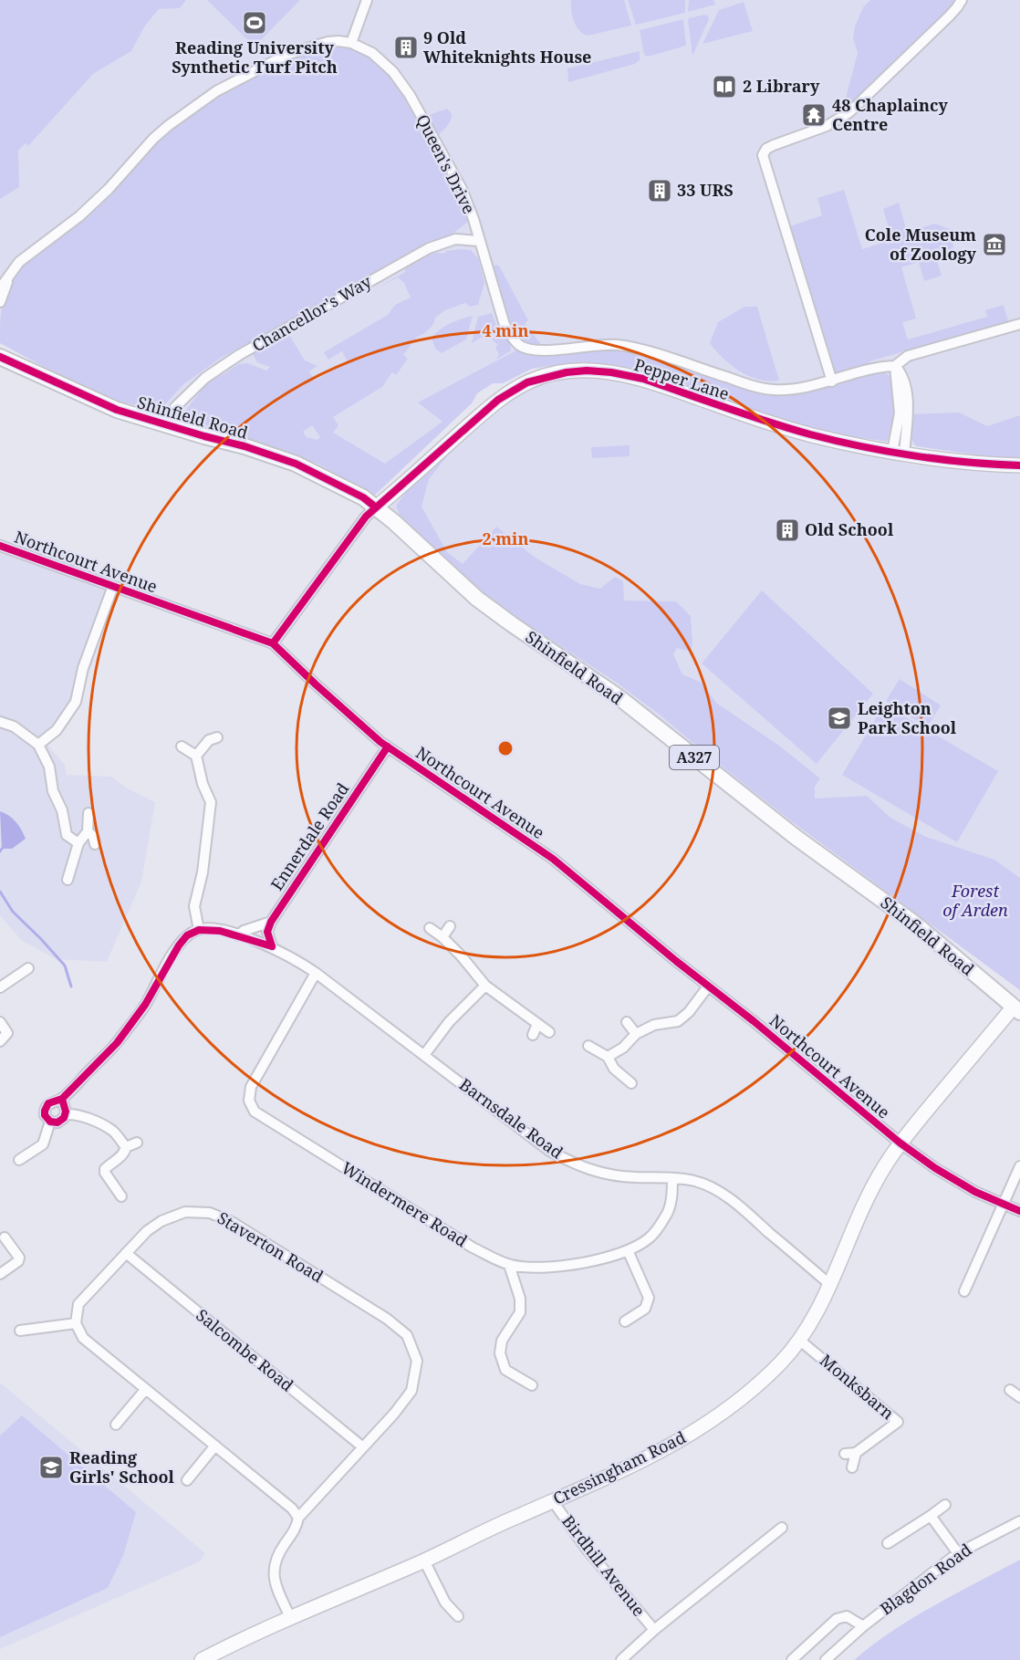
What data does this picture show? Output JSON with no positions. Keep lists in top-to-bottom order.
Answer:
{
  "streets": {
    "main road": ["Shinfield Road", "A327"],
    "street": [
      "Queen's Drive",
      "Chancellor's Way",
      "Pepper Lane",
      "Northcourt Avenue",
      "Ennerdale Road",
      "Barnsdale Road",
      "Windermere Road",
      "Staverton Road",
      "Salcombe Road",
      "Monksbarn",
      "Cressingham Road",
      "Birdhill Avenue",
      "Blagdon Road"
    ]
  },
  "crossings": [
    ["Queen's Drive", "Chancellor's Way"],
    ["Chancellor's Way", "Shinfield Road"],
    ["Pepper Lane", "Shinfield Road"],
    ["Shinfield Road", "Cressingham Road"],
    ["Northcourt Avenue", "Ennerdale Road"],
    ["Northcourt Avenue", "Cressingham Road"],
    ["Barnsdale Road", "Windermere Road"],
    ["Barnsdale Road", "Cressingham Road"],
    ["Staverton Road", "Salcombe Road"],
    ["Staverton Road", "Cressingham Road"],
    ["Monksbarn", "Cressingham Road"],
    ["Cressingham Road", "Birdhill Avenue"]
  ],
  "parks": ["Forest of Arden"],
  "places": {
    "sports": ["Reading University Synthetic Turf Pitch"],
    "building": ["9 Old Whiteknights House", "33 URS", "Old School"],
    "library": ["2 Library"],
    "temple": ["48 Chaplaincy Centre"],
    "museum": ["Cole Museum of Zoology"],
    "school or university": ["Leighton Park School", "Reading Girls' School"]
  },
  "rings": ["4 min", "2 min"]
}
